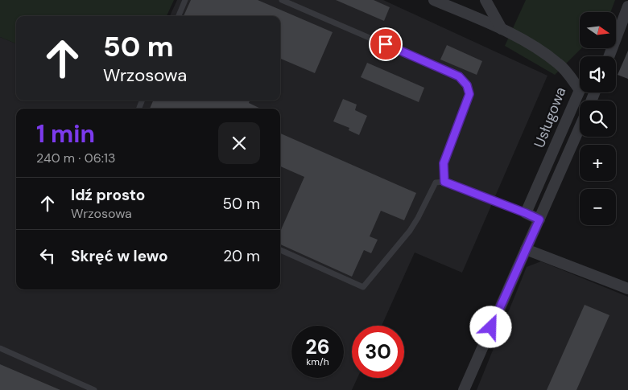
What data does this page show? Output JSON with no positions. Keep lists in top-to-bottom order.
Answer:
{
  "streets": {
    "street": ["Usługowa"]
  },
  "north": "right",
  "page": {
    "map_buttons": ["+", "−"],
    "turn": ["50 m", "Wrzosowa"],
    "heading": ["1 min", "240 m · 06:13"],
    "list": [
      {
        "name": "Idź prosto",
        "note": "Wrzosowa",
        "value": "50 m"
      },
      {
        "name": "Skręć w lewo",
        "value": "20 m"
      }
    ],
    "speed": "26 km/h",
    "limit": "30"
  }
}
